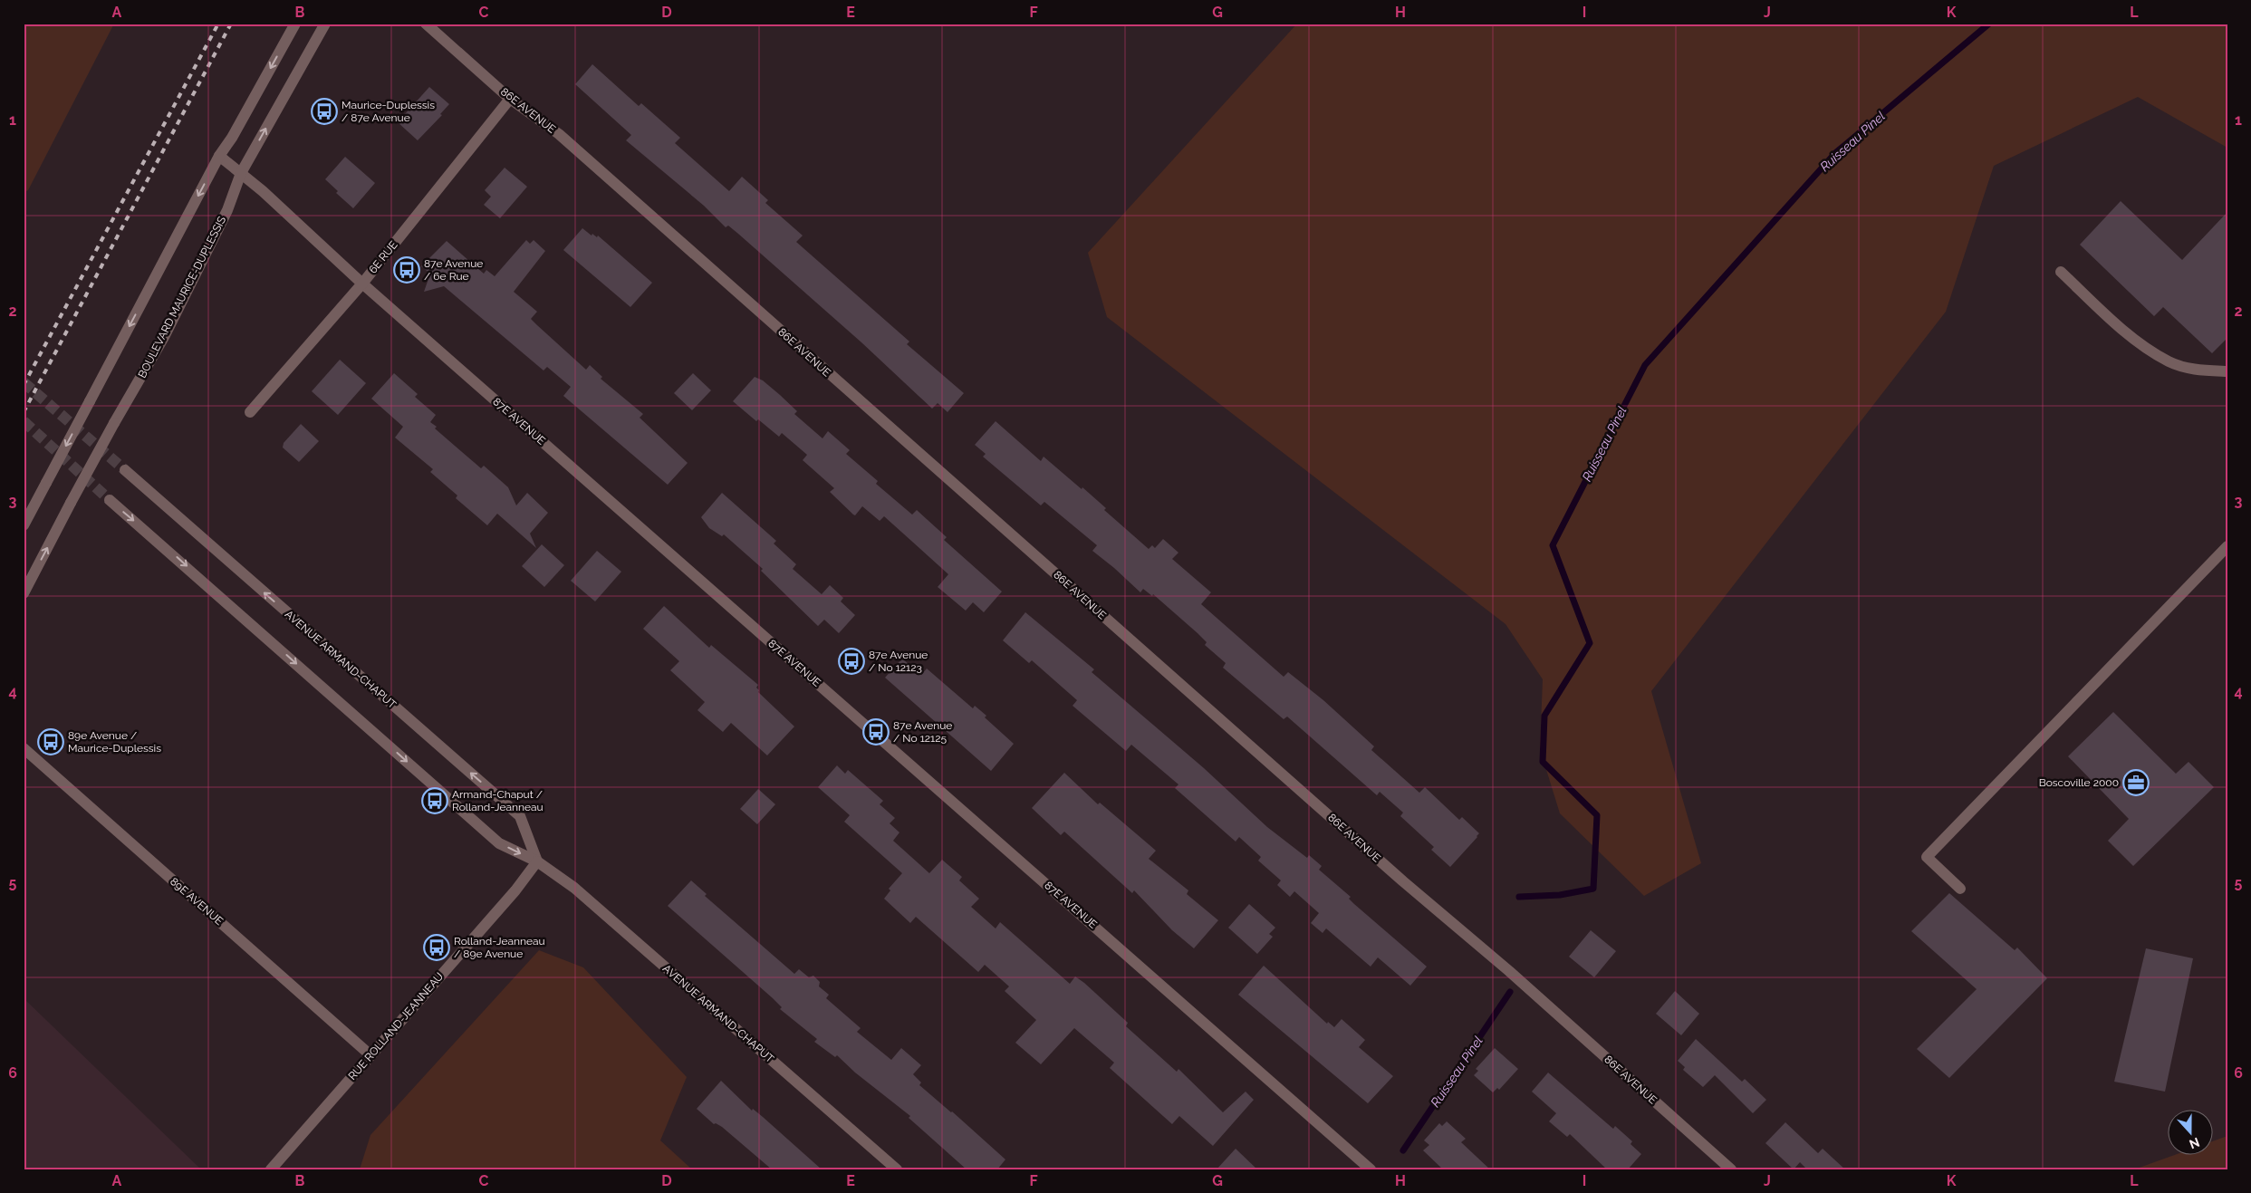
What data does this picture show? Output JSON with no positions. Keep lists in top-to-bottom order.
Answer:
{
  "streets": {
    "street": [
      "86E AVENUE",
      "6E RUE",
      "BOULEVARD MAURICE-DUPLESSIS",
      "87E AVENUE",
      "AVENUE ARMAND-CHAPUT",
      "89E AVENUE",
      "RUE ROLLAND-JEANNEAU"
    ]
  },
  "crossings": [
    ["86E AVENUE", "6E RUE"],
    ["6E RUE", "87E AVENUE"],
    ["BOULEVARD MAURICE-DUPLESSIS", "87E AVENUE"],
    ["AVENUE ARMAND-CHAPUT", "RUE ROLLAND-JEANNEAU"],
    ["89E AVENUE", "RUE ROLLAND-JEANNEAU"]
  ],
  "water": ["Ruisseau Pinel"],
  "places": {
    "bus stop": [
      "Maurice-Duplessis / 87e Avenue",
      "87e Avenue / 6e Rue",
      "87e Avenue / No 12123",
      "87e Avenue / No 12125",
      "89e Avenue / Maurice-Duplessis",
      "Armand-Chaput / Rolland-Jeanneau",
      "Rolland-Jeanneau / 89e Avenue"
    ],
    "office": ["Boscoville 2000"]
  },
  "north": "bottom",
  "grid": {
    "columns": [
      "A",
      "B",
      "C",
      "D",
      "E",
      "F",
      "G",
      "H",
      "I",
      "J",
      "K",
      "L"
    ],
    "rows": [
      "1",
      "2",
      "3",
      "4",
      "5",
      "6"
    ]
  }
}
